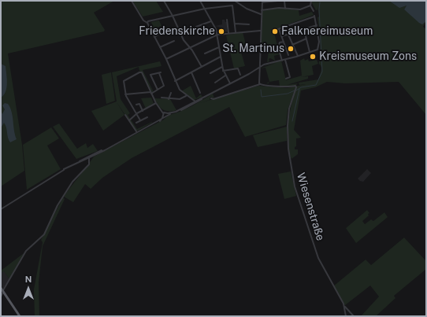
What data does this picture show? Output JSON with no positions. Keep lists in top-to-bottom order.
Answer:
{
  "streets": {
    "street": ["Wiesenstraße"]
  },
  "places": [
    "Friedenskirche",
    "Falknereimuseum",
    "St. Martinus",
    "Kreismuseum Zons"
  ],
  "north": "top"
}
